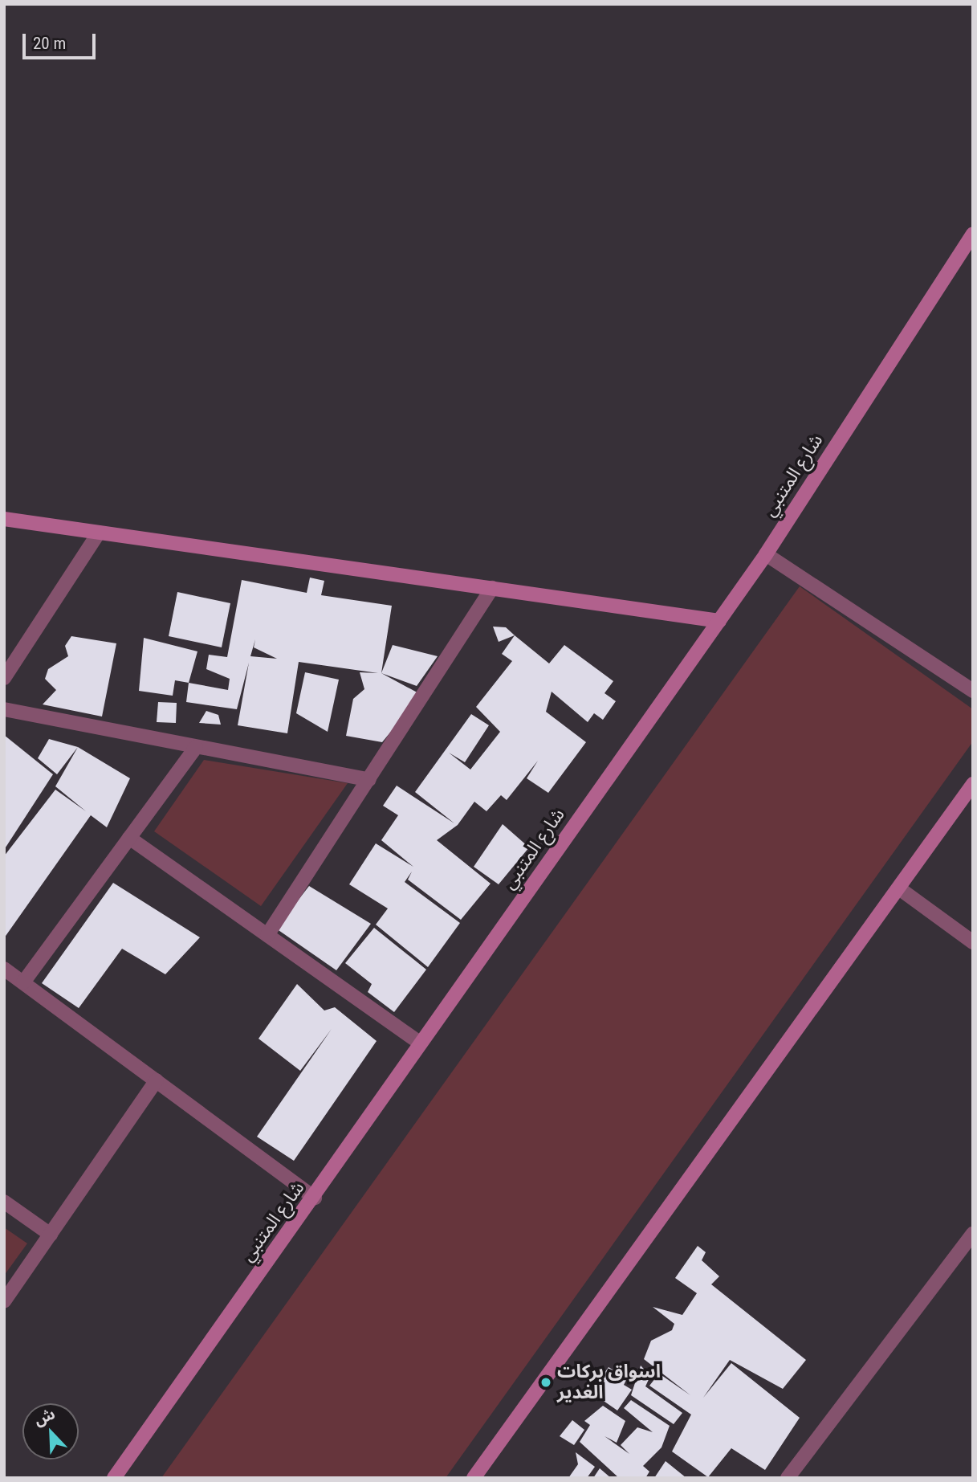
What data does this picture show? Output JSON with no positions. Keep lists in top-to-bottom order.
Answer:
{
  "streets": {
    "street": ["شارع المتنبي"]
  },
  "places": ["اسواق بركات الغدير"],
  "scale_bar": "20 m",
  "north": "top left"
}
